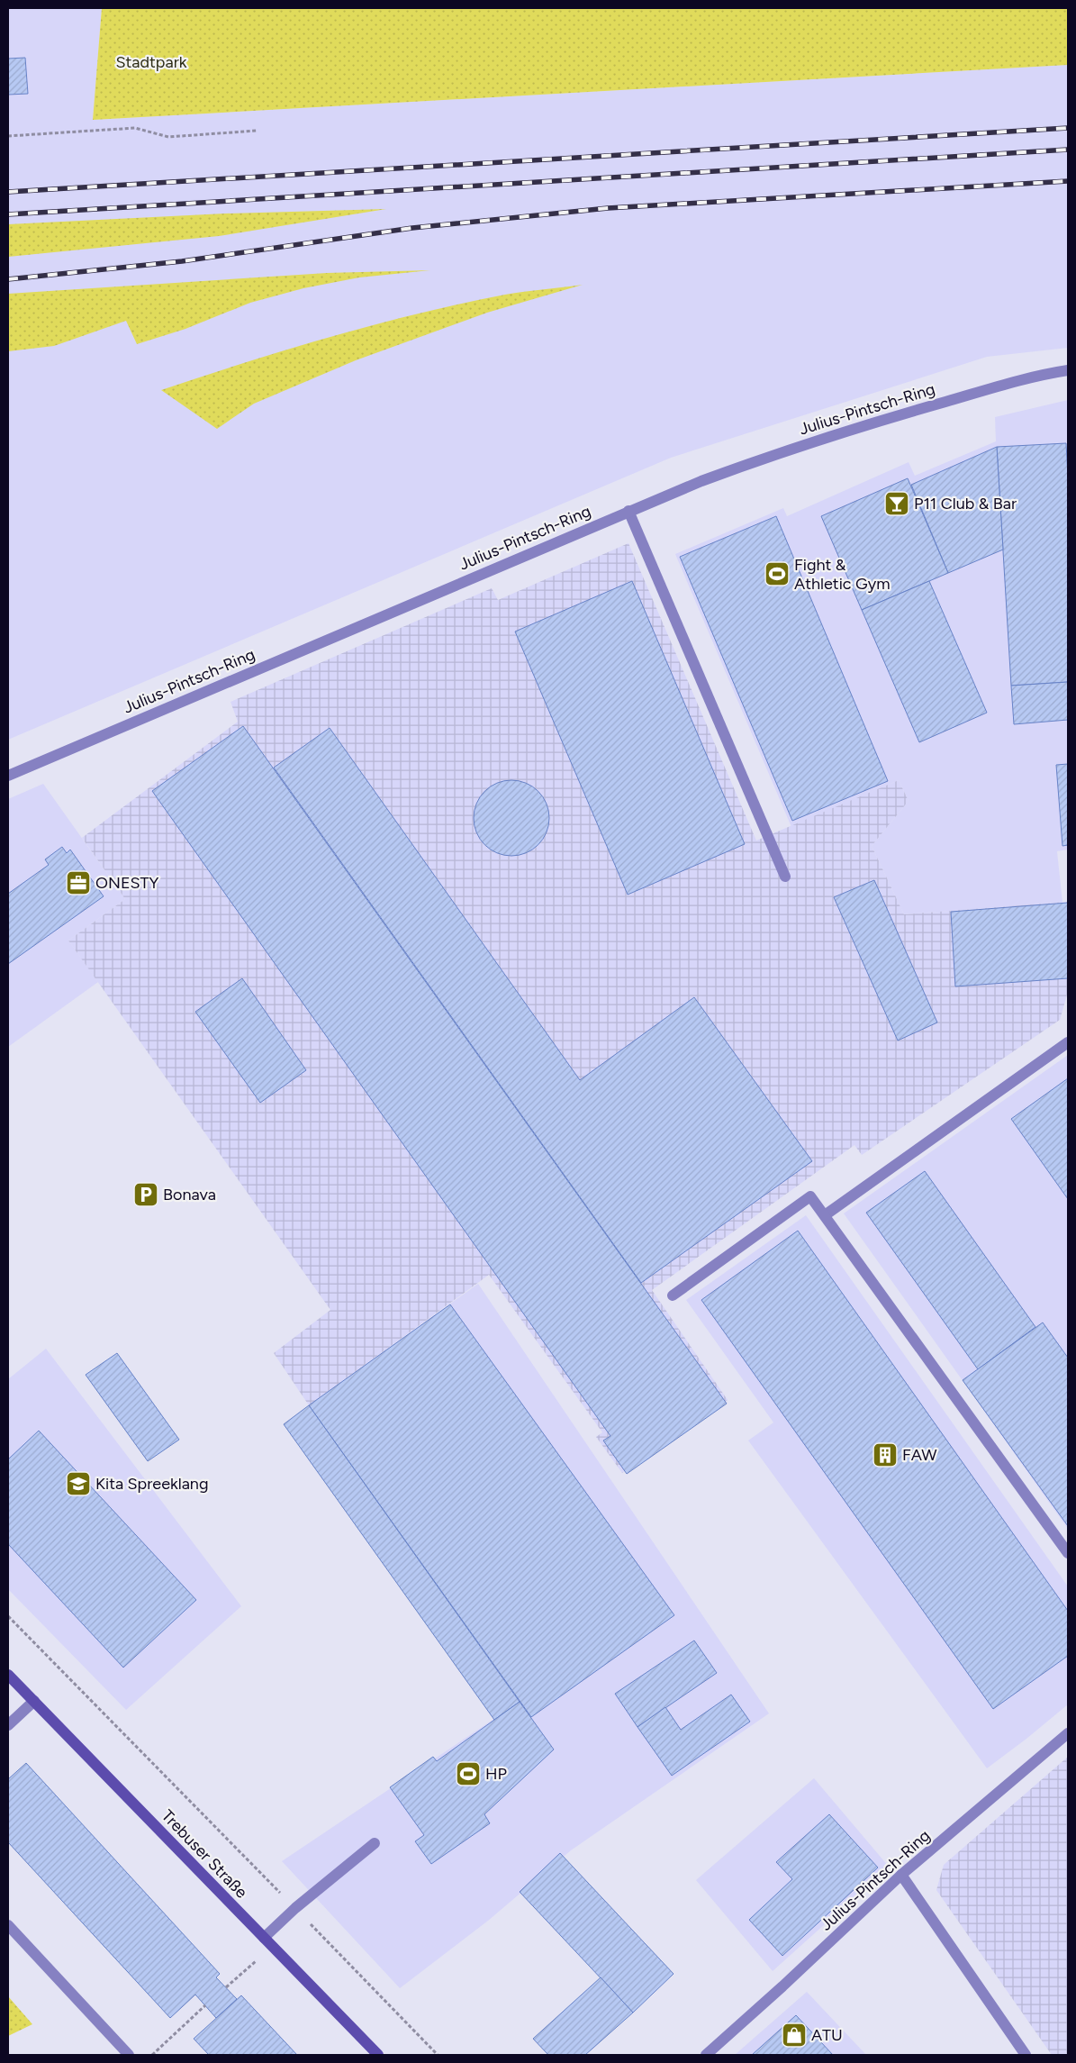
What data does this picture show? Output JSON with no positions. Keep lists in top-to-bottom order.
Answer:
{
  "streets": {
    "street": ["Julius-Pintsch-Ring", "Trebuser Straße"]
  },
  "parks": ["Stadtpark"],
  "places": {
    "bar": ["P11 Club & Bar"],
    "sports": ["Fight & Athletic Gym", "HP"],
    "office": ["ONESTY"],
    "parking": ["Bonava"],
    "building": ["FAW"],
    "school or university": ["Kita Spreeklang"],
    "shop": ["ATU"]
  }
}
